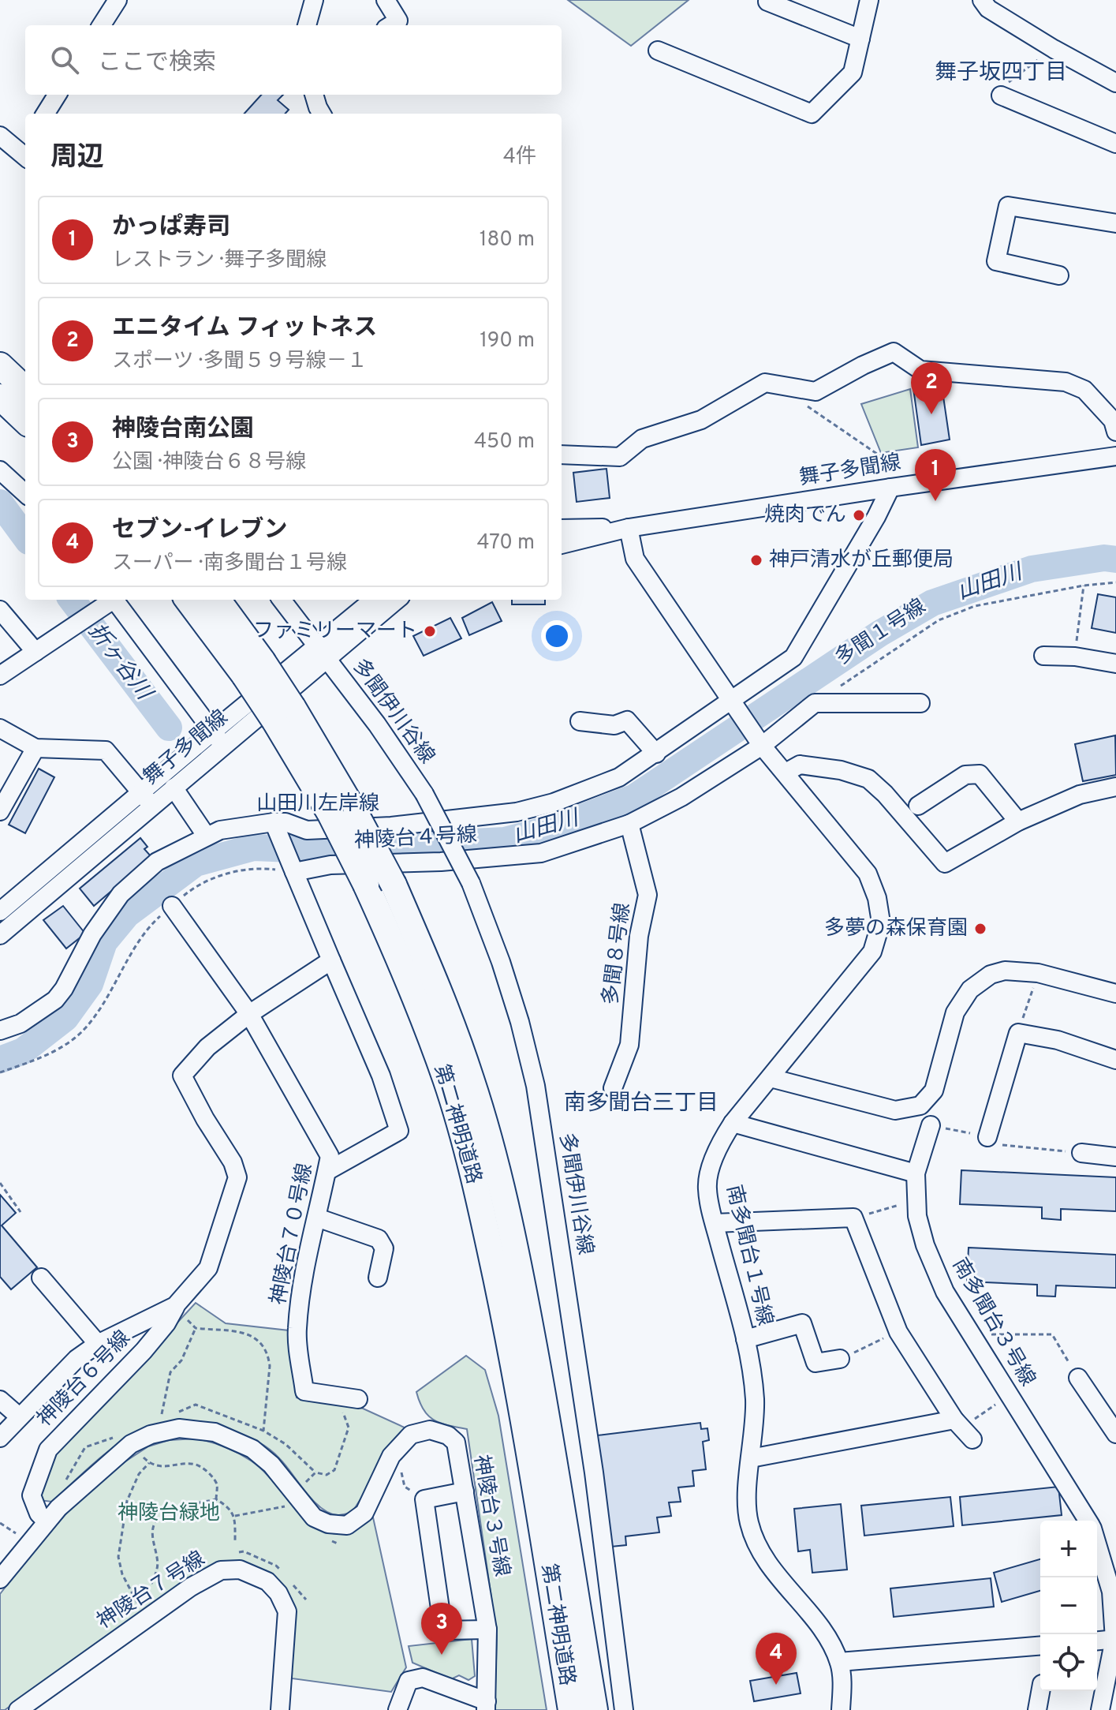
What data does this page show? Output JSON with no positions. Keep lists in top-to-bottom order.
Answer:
{
  "streets": {
    "highway": ["第二神明道路"],
    "street": [
      "舞子多聞線",
      "多聞伊川谷線",
      "山田川左岸線",
      "神陵台４号線",
      "多聞８号線",
      "神陵台７０号線",
      "南多聞台１号線",
      "南多聞台３号線",
      "神陵台６号線",
      "神陵台３号線",
      "神陵台７号線"
    ],
    "path": ["多聞１号線"]
  },
  "crossings": [
    ["舞子多聞線", "多聞伊川谷線"],
    ["舞子多聞線", "山田川左岸線"],
    ["舞子多聞線", "南多聞台１号線"],
    ["山田川左岸線", "南多聞台１号線"],
    ["神陵台４号線", "多聞８号線"],
    ["神陵台４号線", "南多聞台１号線"],
    ["神陵台６号線", "神陵台３号線"]
  ],
  "districts": ["舞子坂四丁目", "南多聞台三丁目"],
  "water": ["山田川", "折ヶ谷川"],
  "parks": ["神陵台緑地"],
  "places": [
    "焼肉でん",
    "神戸清水が丘郵便局",
    "ファミリーマート",
    "多夢の森保育園"
  ],
  "page": {
    "search": "ここで検索",
    "heading": ["周辺", "4件"],
    "list": [
      {
        "mark": "1",
        "name": "かっぱ寿司",
        "note": "レストラン · 舞子多聞線",
        "value": "180 m"
      },
      {
        "mark": "2",
        "name": "エニタイム フィットネス",
        "note": "スポーツ · 多聞５９号線－１",
        "value": "190 m"
      },
      {
        "mark": "3",
        "name": "神陵台南公園",
        "note": "公園 · 神陵台６８号線",
        "value": "450 m"
      },
      {
        "mark": "4",
        "name": "セブン-イレブン",
        "note": "スーパー · 南多聞台１号線",
        "value": "470 m"
      }
    ],
    "pins": [
      "2",
      "1",
      "3",
      "4"
    ],
    "map_buttons": ["+", "−"]
  }
}
